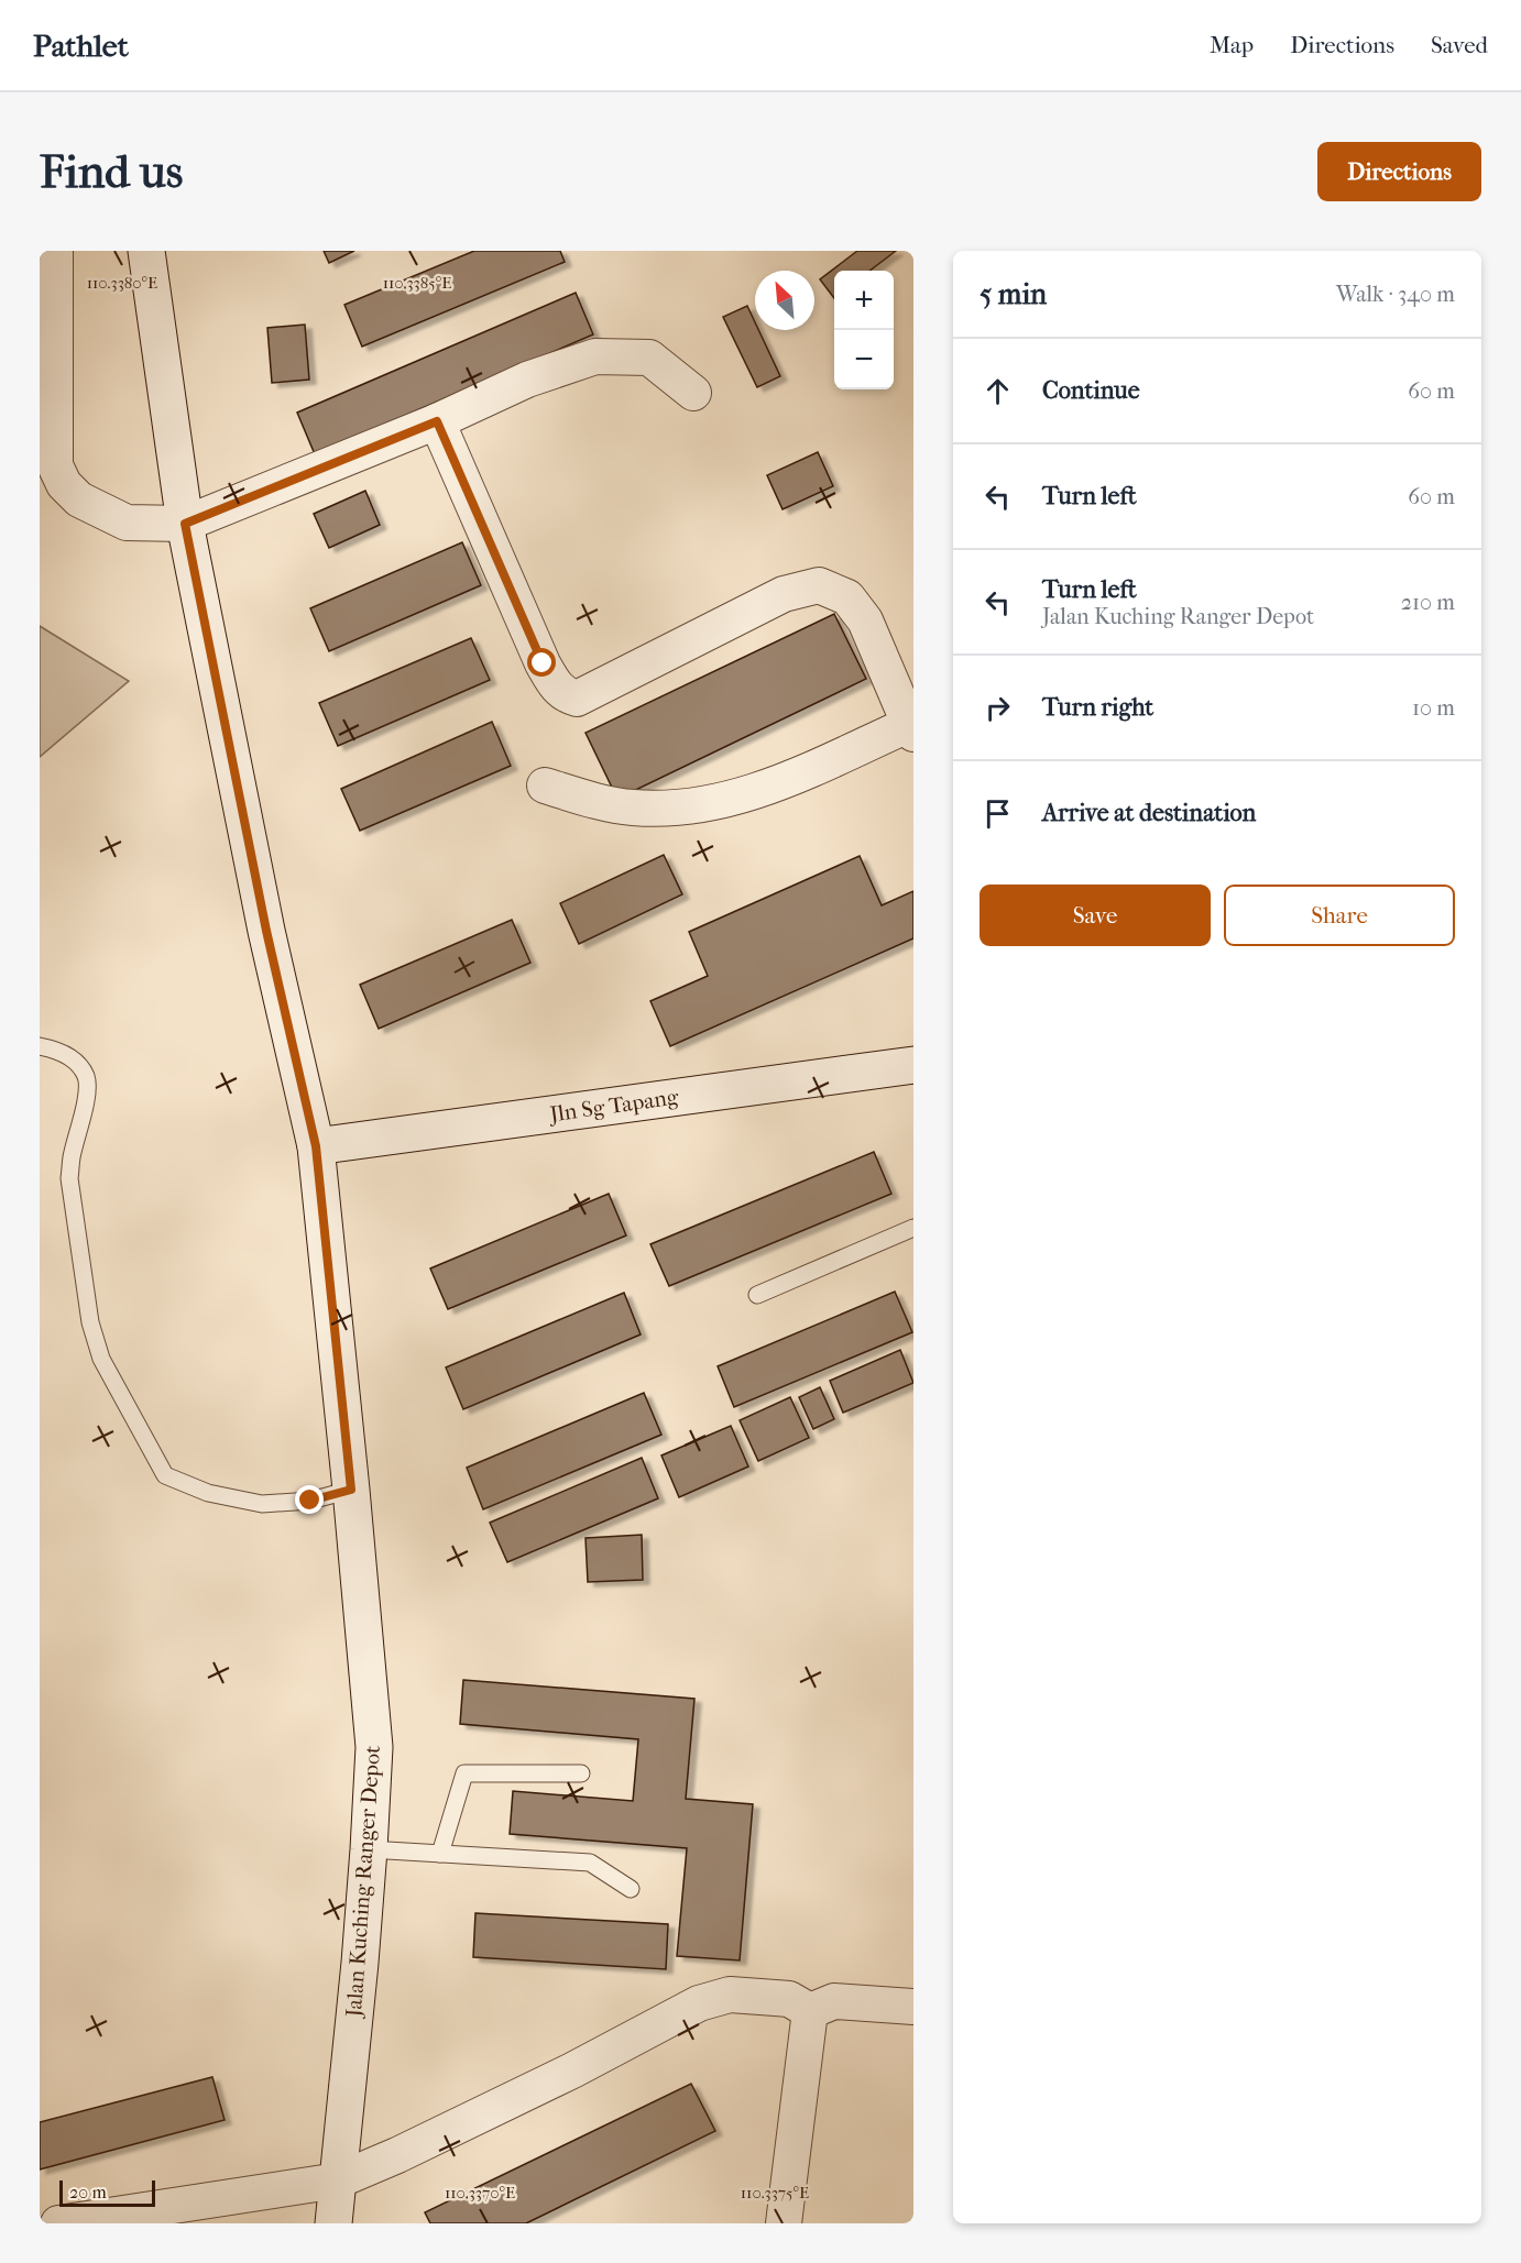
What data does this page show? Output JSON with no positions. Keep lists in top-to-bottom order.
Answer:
{
  "streets": {
    "street": ["Jln Sg Tapang", "Jalan Kuching Ranger Depot"]
  },
  "crossings": [
    ["Jln Sg Tapang", "Jalan Kuching Ranger Depot"]
  ],
  "scale_bar": "20 m",
  "north": "top left",
  "page": {
    "header": "Pathlet",
    "nav": ["Map", "Directions", "Saved"],
    "buttons": [
      "Directions",
      ["Save", "Share"]
    ],
    "title": "Find us",
    "heading": ["5 min", "Walk · 340 m"],
    "map_buttons": ["+", "−"],
    "list": [
      ["Continue", "60 m"],
      ["Turn left", "60 m"],
      ["Turn left", "Jalan Kuching Ranger Depot", "210 m"],
      ["Turn right", "10 m"],
      "Arrive at destination"
    ],
    "scale": "20 m"
  },
  "coordinates": [
    "110.3380°E",
    "110.3385°E",
    "110.3370°E",
    "110.3375°E"
  ]
}
